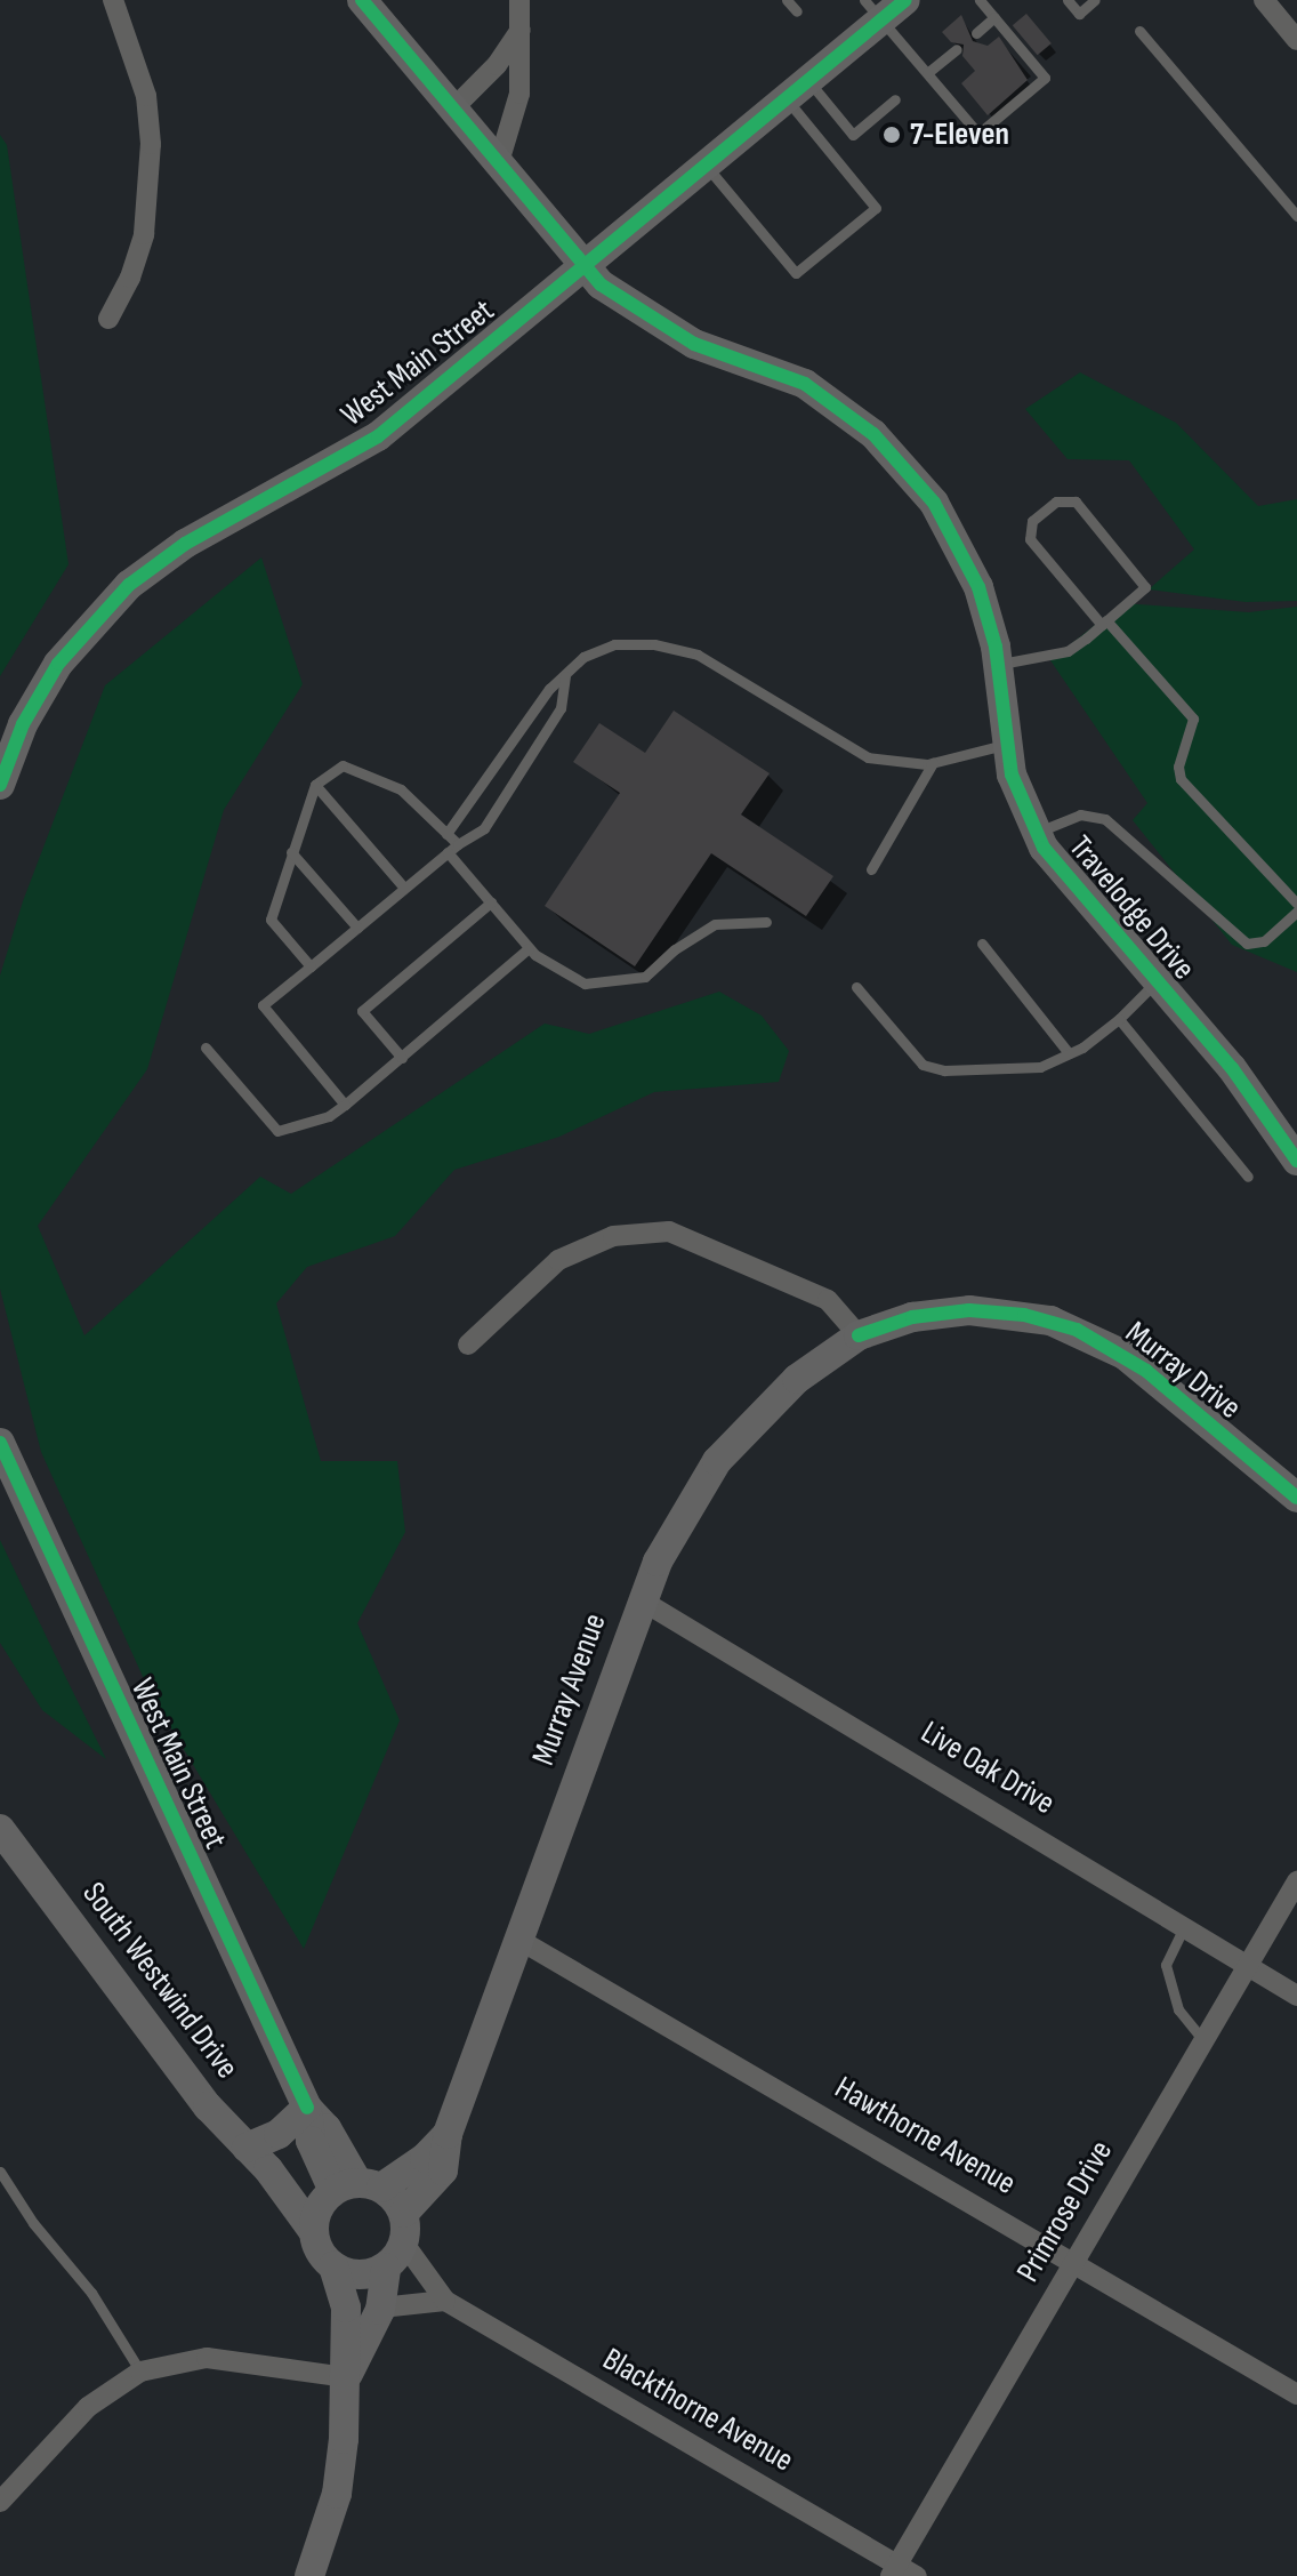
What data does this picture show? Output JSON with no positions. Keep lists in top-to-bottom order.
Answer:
{
  "streets": {
    "street": [
      "West Main Street",
      "Travelodge Drive",
      "Murray Drive",
      "Murray Avenue",
      "Live Oak Drive",
      "South Westwind Drive",
      "Hawthorne Avenue",
      "Primrose Drive",
      "Blackthorne Avenue"
    ]
  },
  "crossings": [
    ["West Main Street", "Travelodge Drive"],
    ["West Main Street", "Murray Avenue"],
    ["West Main Street", "South Westwind Drive"],
    ["Murray Drive", "Murray Avenue"],
    ["Murray Avenue", "Live Oak Drive"],
    ["Murray Avenue", "South Westwind Drive"],
    ["Murray Avenue", "Hawthorne Avenue"],
    ["Murray Avenue", "Blackthorne Avenue"],
    ["Live Oak Drive", "Primrose Drive"],
    ["Hawthorne Avenue", "Primrose Drive"],
    ["Primrose Drive", "Blackthorne Avenue"]
  ],
  "places": ["7-Eleven"]
}
